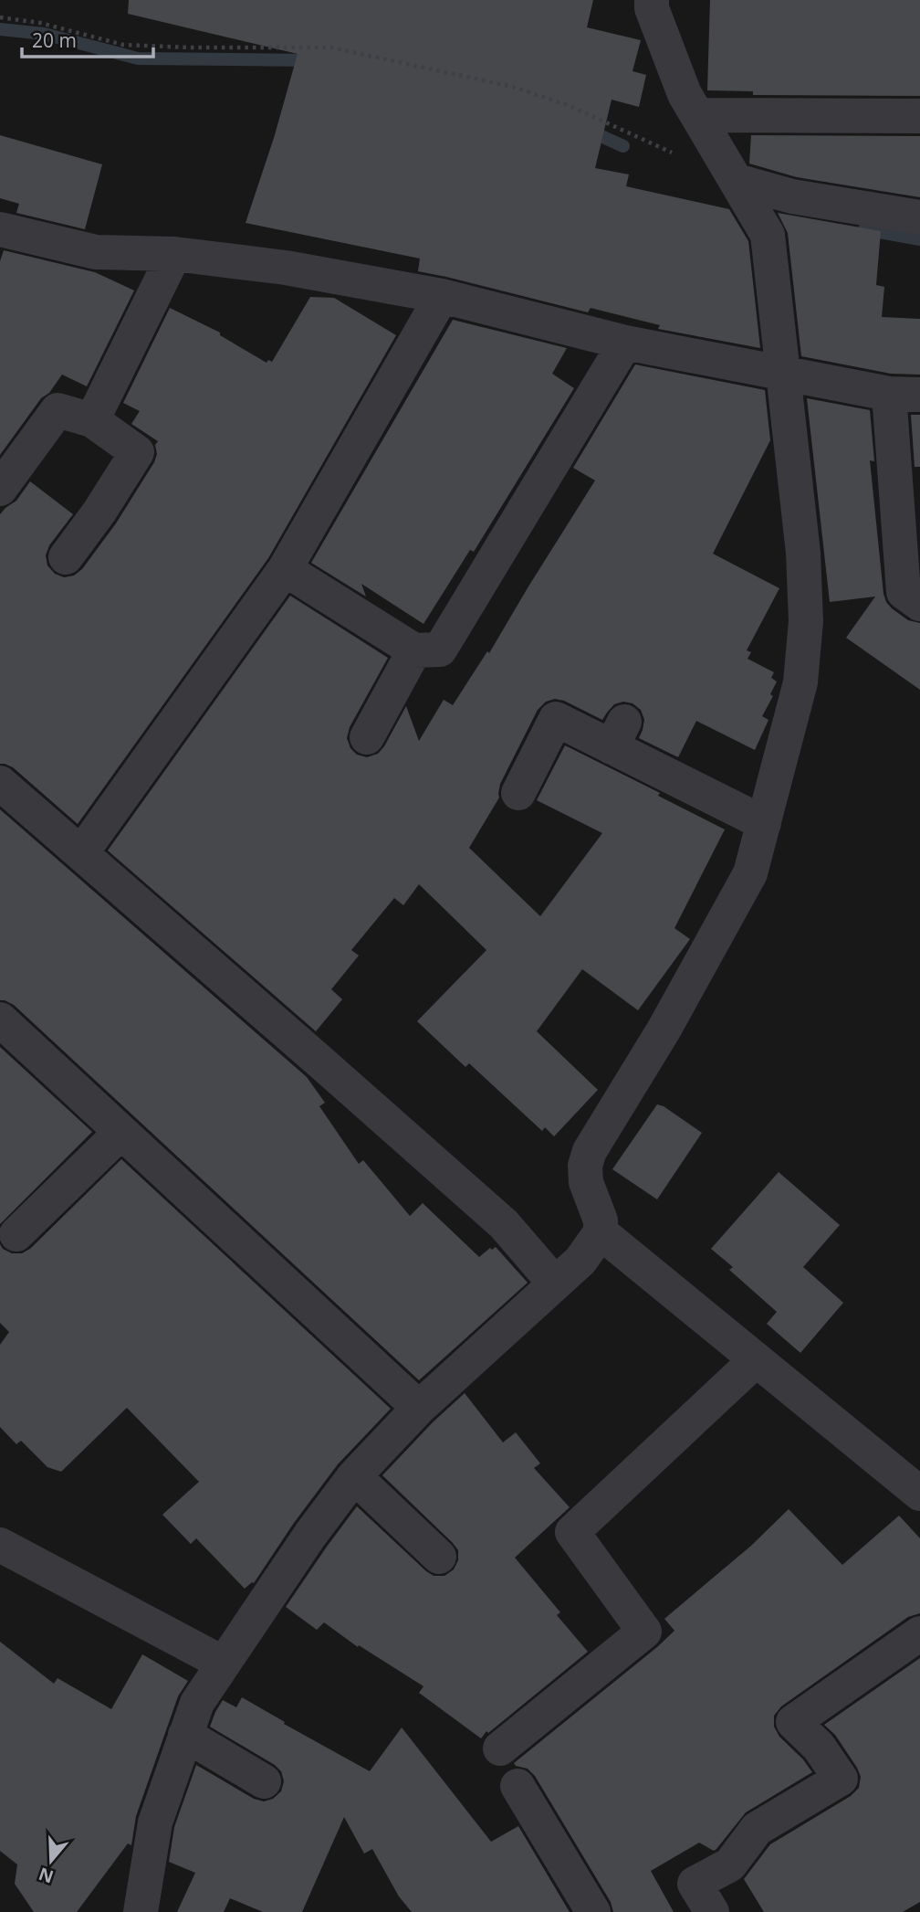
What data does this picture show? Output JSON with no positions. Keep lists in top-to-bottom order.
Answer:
{
  "scale_bar": "20 m",
  "north": "bottom"
}
